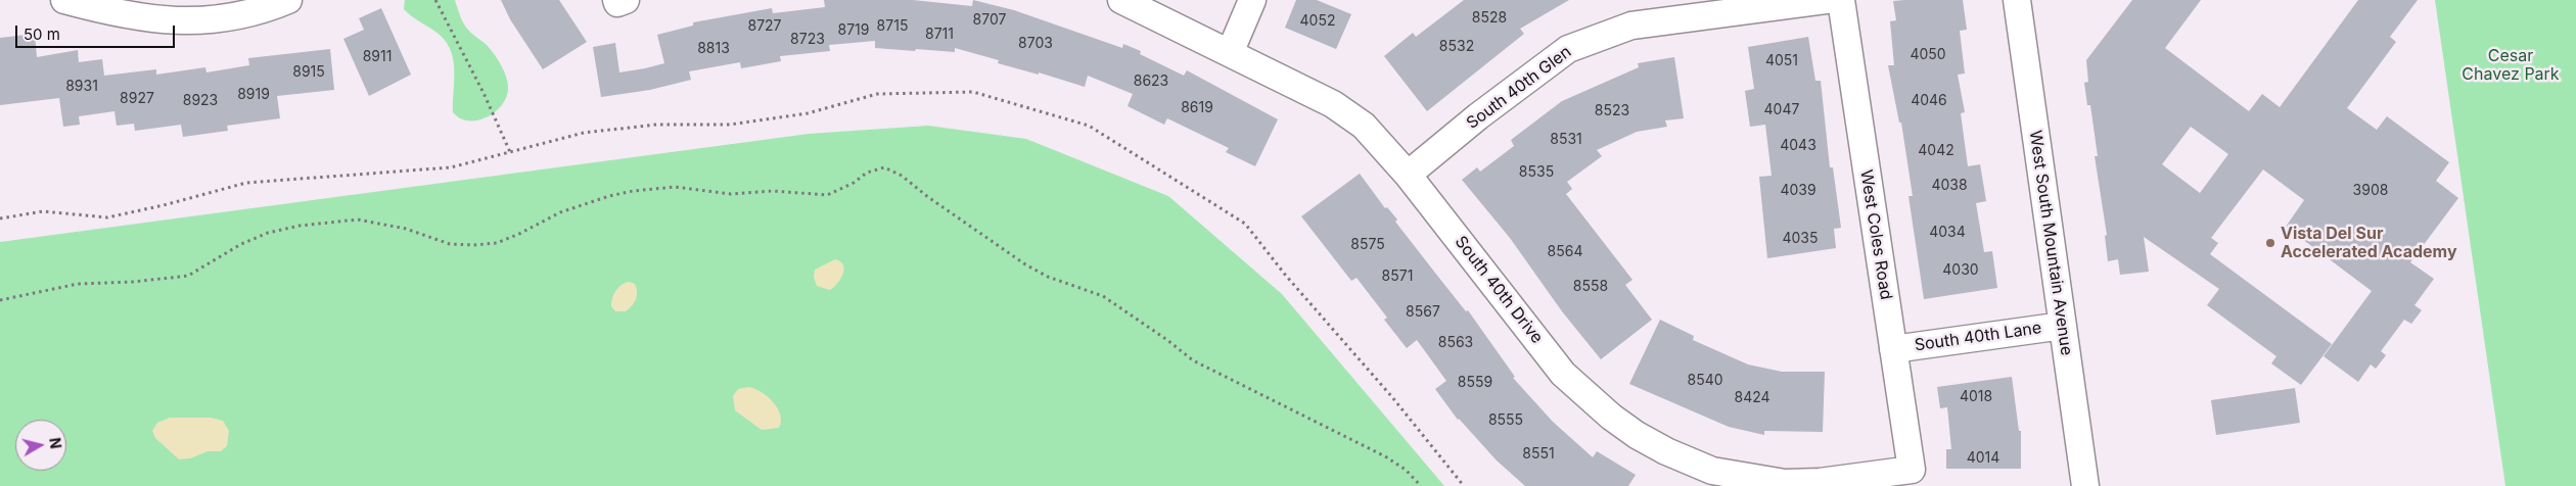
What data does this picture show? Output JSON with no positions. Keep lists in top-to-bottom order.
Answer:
{
  "streets": {
    "street": [
      "South 40th Glen",
      "West Coles Road",
      "West South Mountain Avenue",
      "South 40th Drive",
      "South 40th Lane"
    ]
  },
  "crossings": [
    ["South 40th Glen", "South 40th Drive"],
    ["West Coles Road", "South 40th Drive"],
    ["West Coles Road", "South 40th Lane"],
    ["West South Mountain Avenue", "South 40th Lane"]
  ],
  "parks": ["Cesar Chavez Park"],
  "places": ["Vista Del Sur Accelerated Academy"],
  "house_numbers": [
    "8528",
    "8707",
    "4052",
    "8727",
    "8715",
    "8719",
    "8711",
    "8723",
    "8703",
    "8532",
    "8813",
    "4050",
    "8911",
    "4051",
    "8915",
    "8623",
    "8931",
    "8919",
    "8927",
    "8923",
    "4046",
    "8619",
    "4047",
    "8523",
    "8531",
    "4043",
    "4042",
    "8535",
    "4038",
    "4039",
    "3908",
    "4034",
    "4035",
    "8575",
    "8564",
    "4030",
    "8571",
    "8558",
    "8567",
    "8563",
    "8540",
    "8559",
    "4018",
    "8424",
    "8555",
    "8551",
    "4014"
  ],
  "scale_bar": "50 m",
  "north": "right"
}
